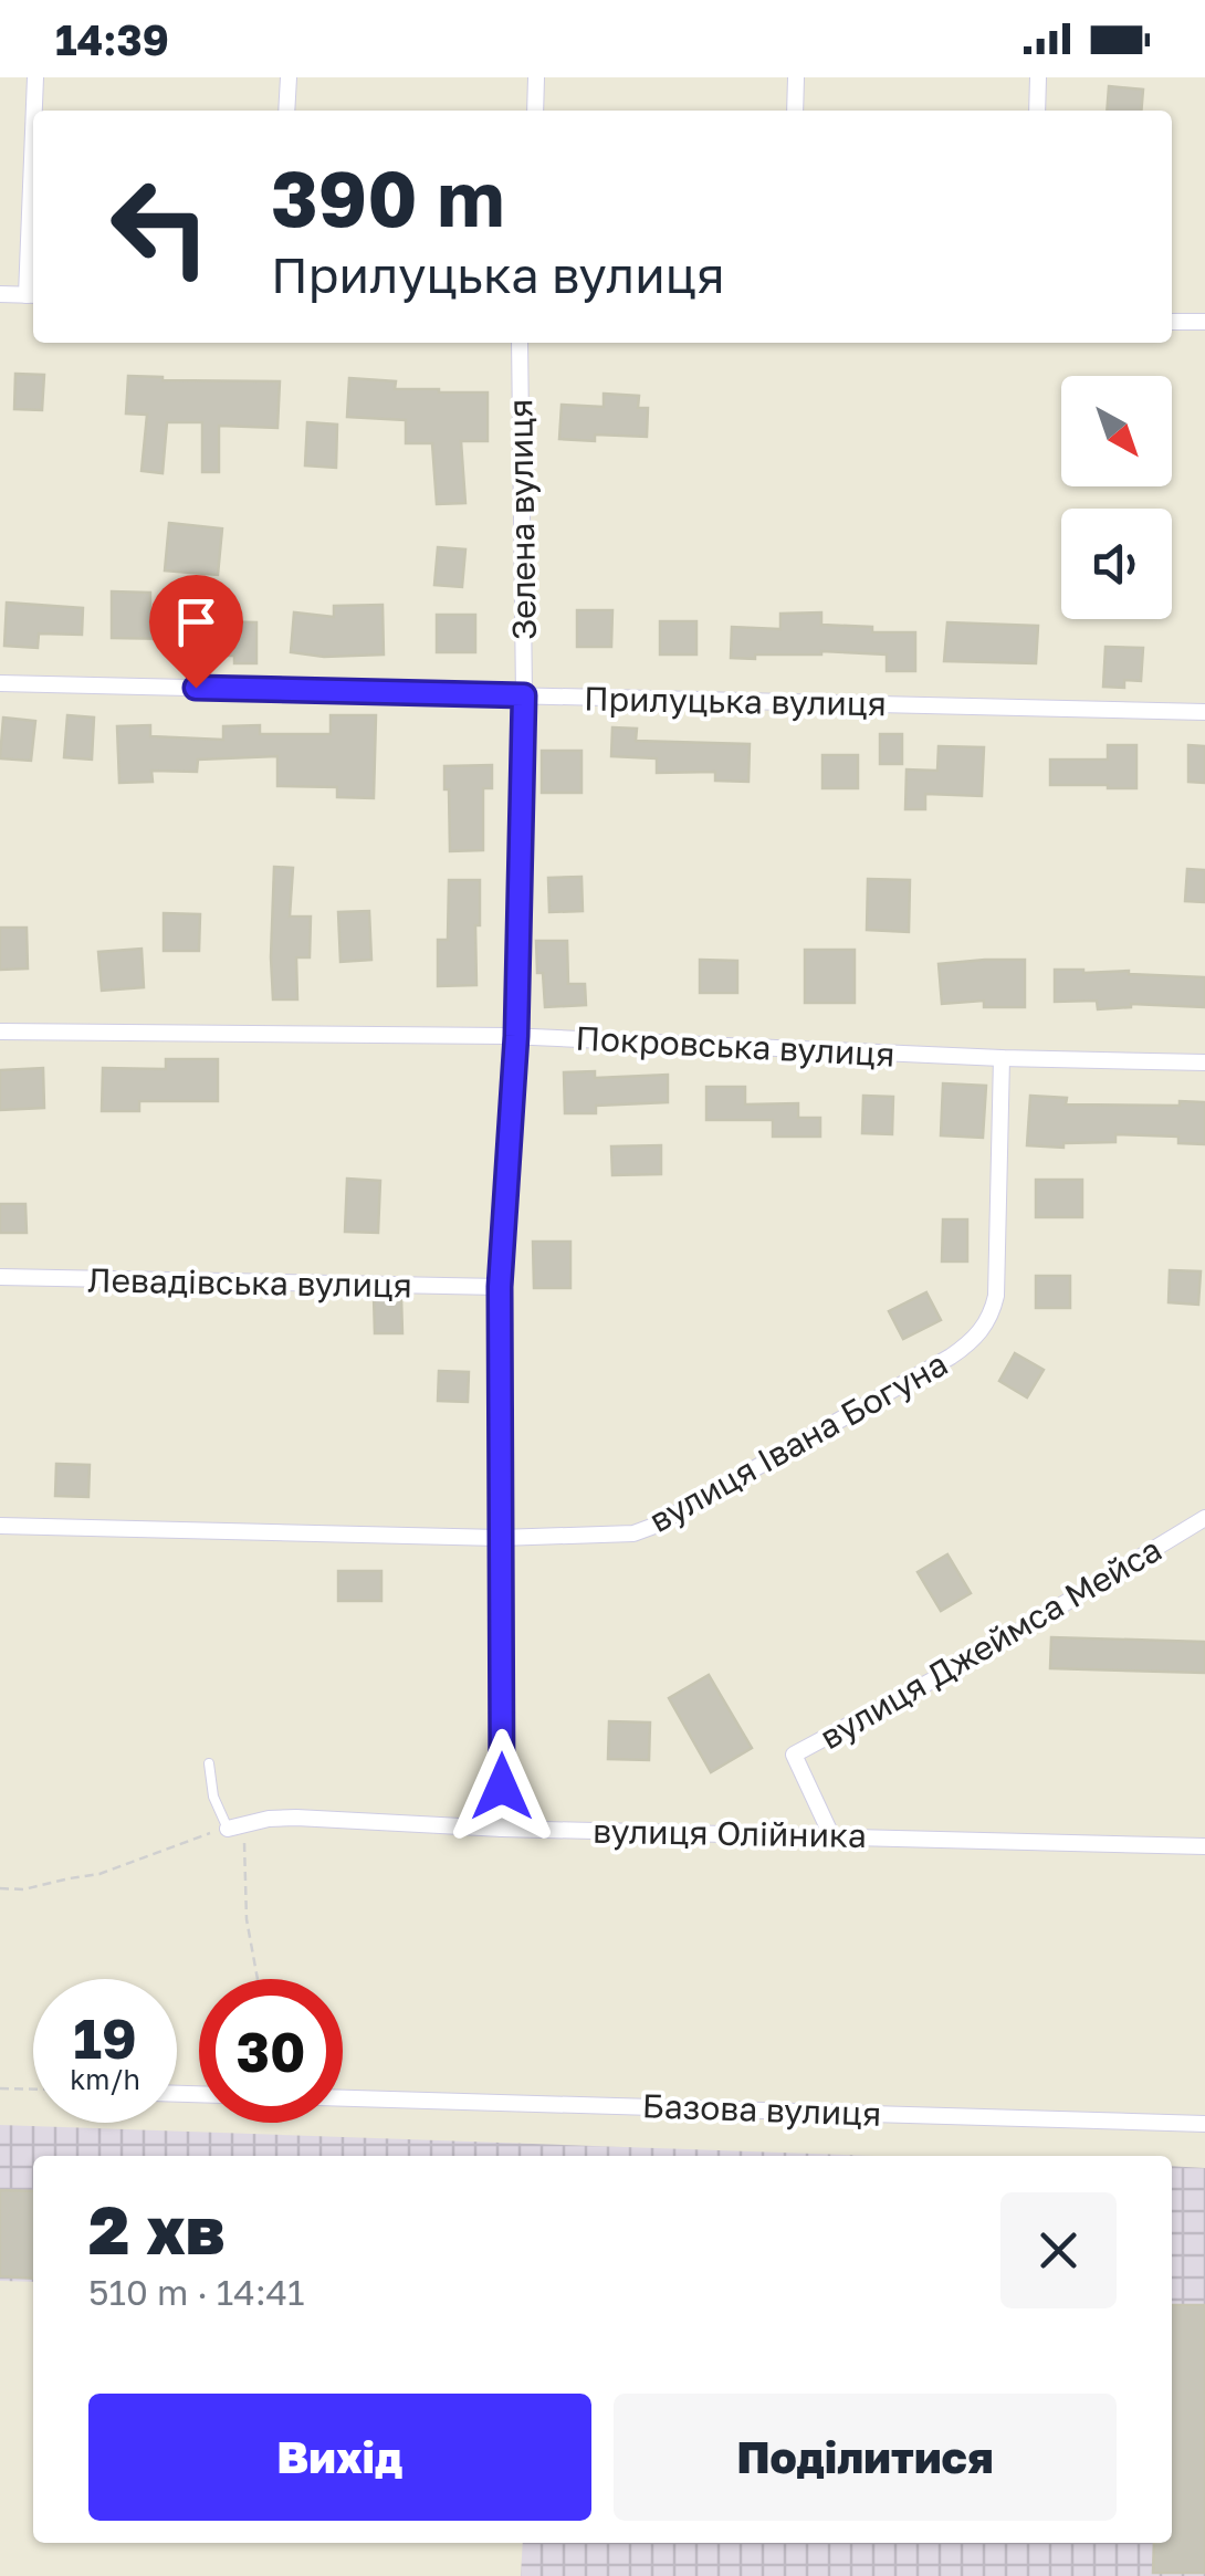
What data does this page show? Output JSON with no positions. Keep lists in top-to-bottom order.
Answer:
{
  "streets": {
    "street": [
      "Зелена вулиця",
      "Прилуцька вулиця",
      "Покровська вулиця",
      "Левадівська вулиця",
      "вулиця Івана Богуна",
      "вулиця Джеймса Мейса",
      "вулиця Олійника",
      "Базова вулиця"
    ]
  },
  "crossings": [
    ["Зелена вулиця", "Прилуцька вулиця"],
    ["Зелена вулиця", "Покровська вулиця"],
    ["Зелена вулиця", "Левадівська вулиця"],
    ["Зелена вулиця", "вулиця Івана Богуна"],
    ["Зелена вулиця", "вулиця Олійника"],
    ["Покровська вулиця", "вулиця Івана Богуна"],
    ["вулиця Джеймса Мейса", "вулиця Олійника"]
  ],
  "north": "bottom right",
  "page": {
    "status": "14:39",
    "turn": ["390 m", "Прилуцька вулиця"],
    "speed": "19 km/h",
    "limit": "30",
    "heading": ["2 хв", "510 m · 14:41"],
    "buttons": ["Вихід", "Поділитися"]
  }
}
